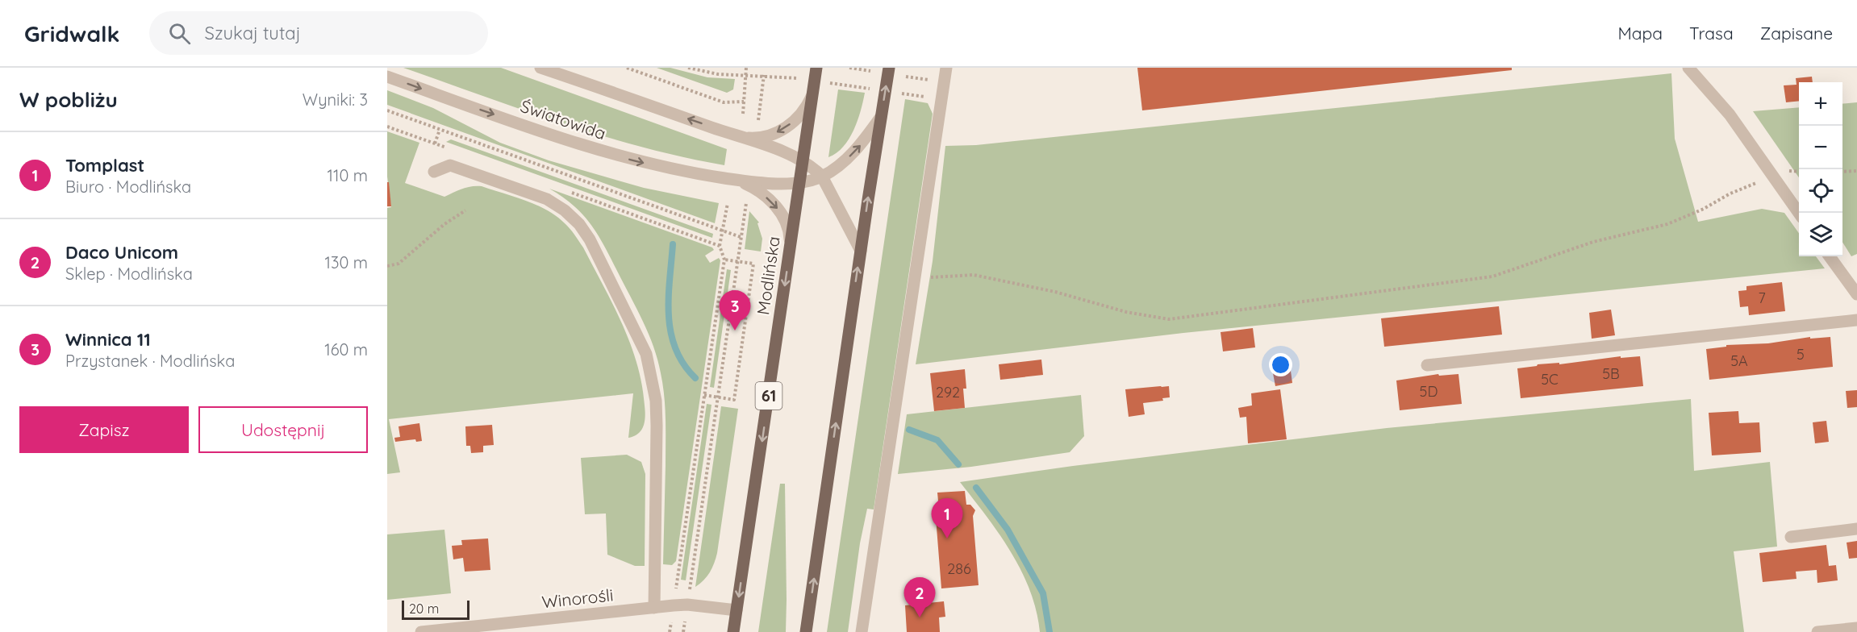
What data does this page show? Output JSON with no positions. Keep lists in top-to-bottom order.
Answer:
{
  "streets": {
    "main road": ["Modlińska", "61"],
    "street": ["Światowida", "Winorośli"]
  },
  "crossings": [
    ["Światowida", "Modlińska"],
    ["Modlińska", "Winorośli"]
  ],
  "house_numbers": [
    "7",
    "5",
    "5A",
    "5B",
    "5C",
    "5D",
    "292",
    "286"
  ],
  "scale_bar": "20 m",
  "page": {
    "header": "Gridwalk",
    "search": "Szukaj tutaj",
    "nav": ["Mapa", "Trasa", "Zapisane"],
    "heading": ["W pobliżu", "Wyniki: 3"],
    "map_buttons": ["+", "−"],
    "list": [
      {
        "mark": "1",
        "name": "Tomplast",
        "note": "Biuro · Modlińska",
        "value": "110 m"
      },
      {
        "mark": "2",
        "name": "Daco Unicom",
        "note": "Sklep · Modlińska",
        "value": "130 m"
      },
      {
        "mark": "3",
        "name": "Winnica 11",
        "note": "Przystanek · Modlińska",
        "value": "160 m"
      }
    ],
    "pins": ["3", "1", "2"],
    "buttons": ["Zapisz", "Udostępnij"],
    "scale": "20 m"
  }
}
